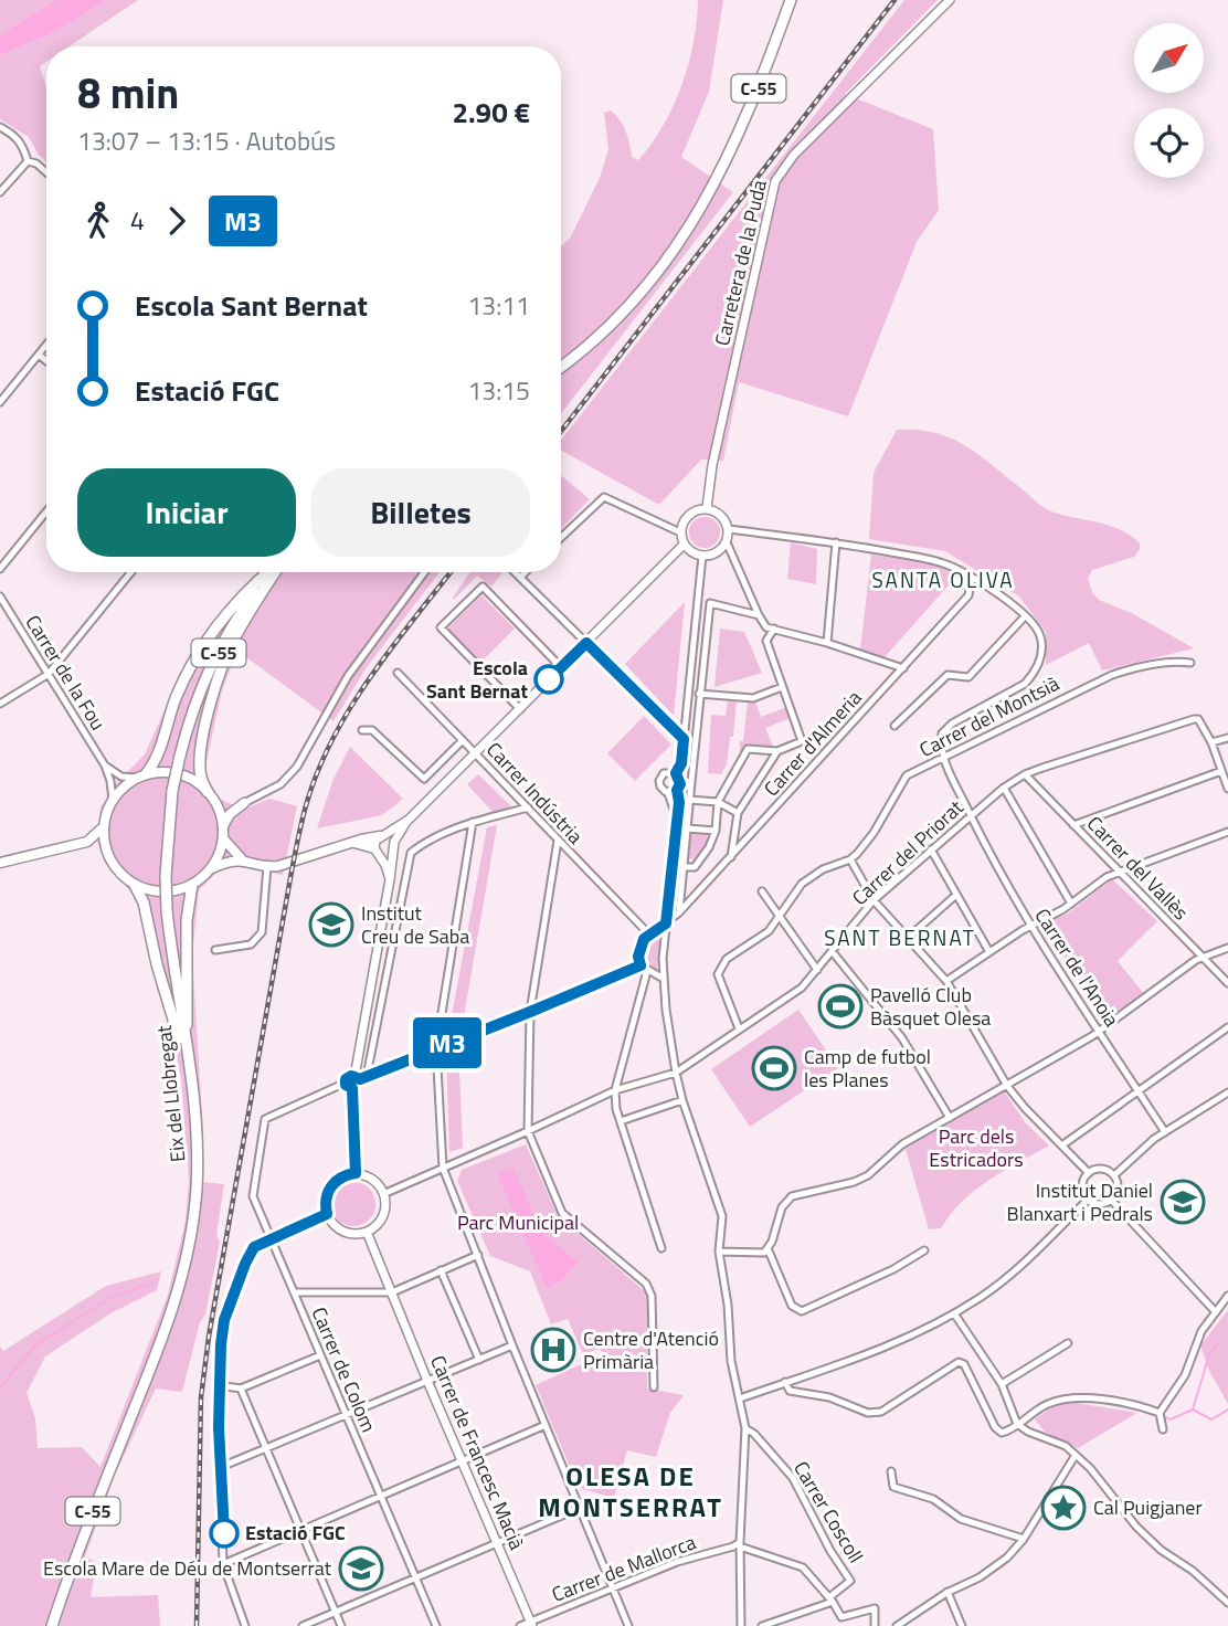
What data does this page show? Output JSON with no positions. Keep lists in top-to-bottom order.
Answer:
{
  "streets": {
    "main road": ["C-55", "Eix del Llobregat"],
    "street": [
      "Carretera de la Puda",
      "Carrer de la Fou",
      "Carrer del Montsià",
      "Carrer d'Almeria",
      "Carrer Indústria",
      "Carrer del Priorat",
      "Carrer del Vallès",
      "Carrer de l'Anoia",
      "Carrer de Colom",
      "Carrer de Francesc Macià",
      "Carrer Coscoll",
      "Carrer de Mallorca"
    ]
  },
  "crossings": [
    ["Carrer del Montsià", "Carrer del Priorat"],
    ["Carrer del Montsià", "Carrer de l'Anoia"],
    ["Carrer d'Almeria", "Carrer Indústria"],
    ["Carrer del Priorat", "Carrer del Vallès"],
    ["Carrer del Priorat", "Carrer de l'Anoia"],
    ["Carrer del Priorat", "Carrer de Francesc Macià"],
    ["Carrer de Francesc Macià", "Carrer de Mallorca"]
  ],
  "districts": ["SANTA OLIVA", "SANT BERNAT", "OLESA DE MONTSERRAT"],
  "parks": ["Parc dels Estricadors", "Parc Municipal"],
  "places": {
    "other": ["Escola Sant Bernat", "Estació FGC"],
    "school or university": ["Institut Creu de Saba", "Institut Daniel Blanxart i Pedrals", "Escola Mare de Déu de Montserrat"],
    "sports": ["Pavelló Club Bàsquet Olesa", "Camp de futbol les Planes"],
    "hospital": ["Centre d'Atenció Primària"],
    "place": ["Cal Puigjaner"]
  },
  "lines": ["bus line M3"],
  "north": "top right",
  "page": {
    "on_map": "M3",
    "heading": ["8 min", "13:07 – 13:15 · Autobús", "2.90 €"],
    "legs": ["4", "M3"],
    "list": [
      {
        "name": "Escola Sant Bernat",
        "value": "13:11"
      },
      {
        "name": "Estació FGC",
        "value": "13:15"
      }
    ],
    "buttons": ["Iniciar", "Billetes"]
  }
}
